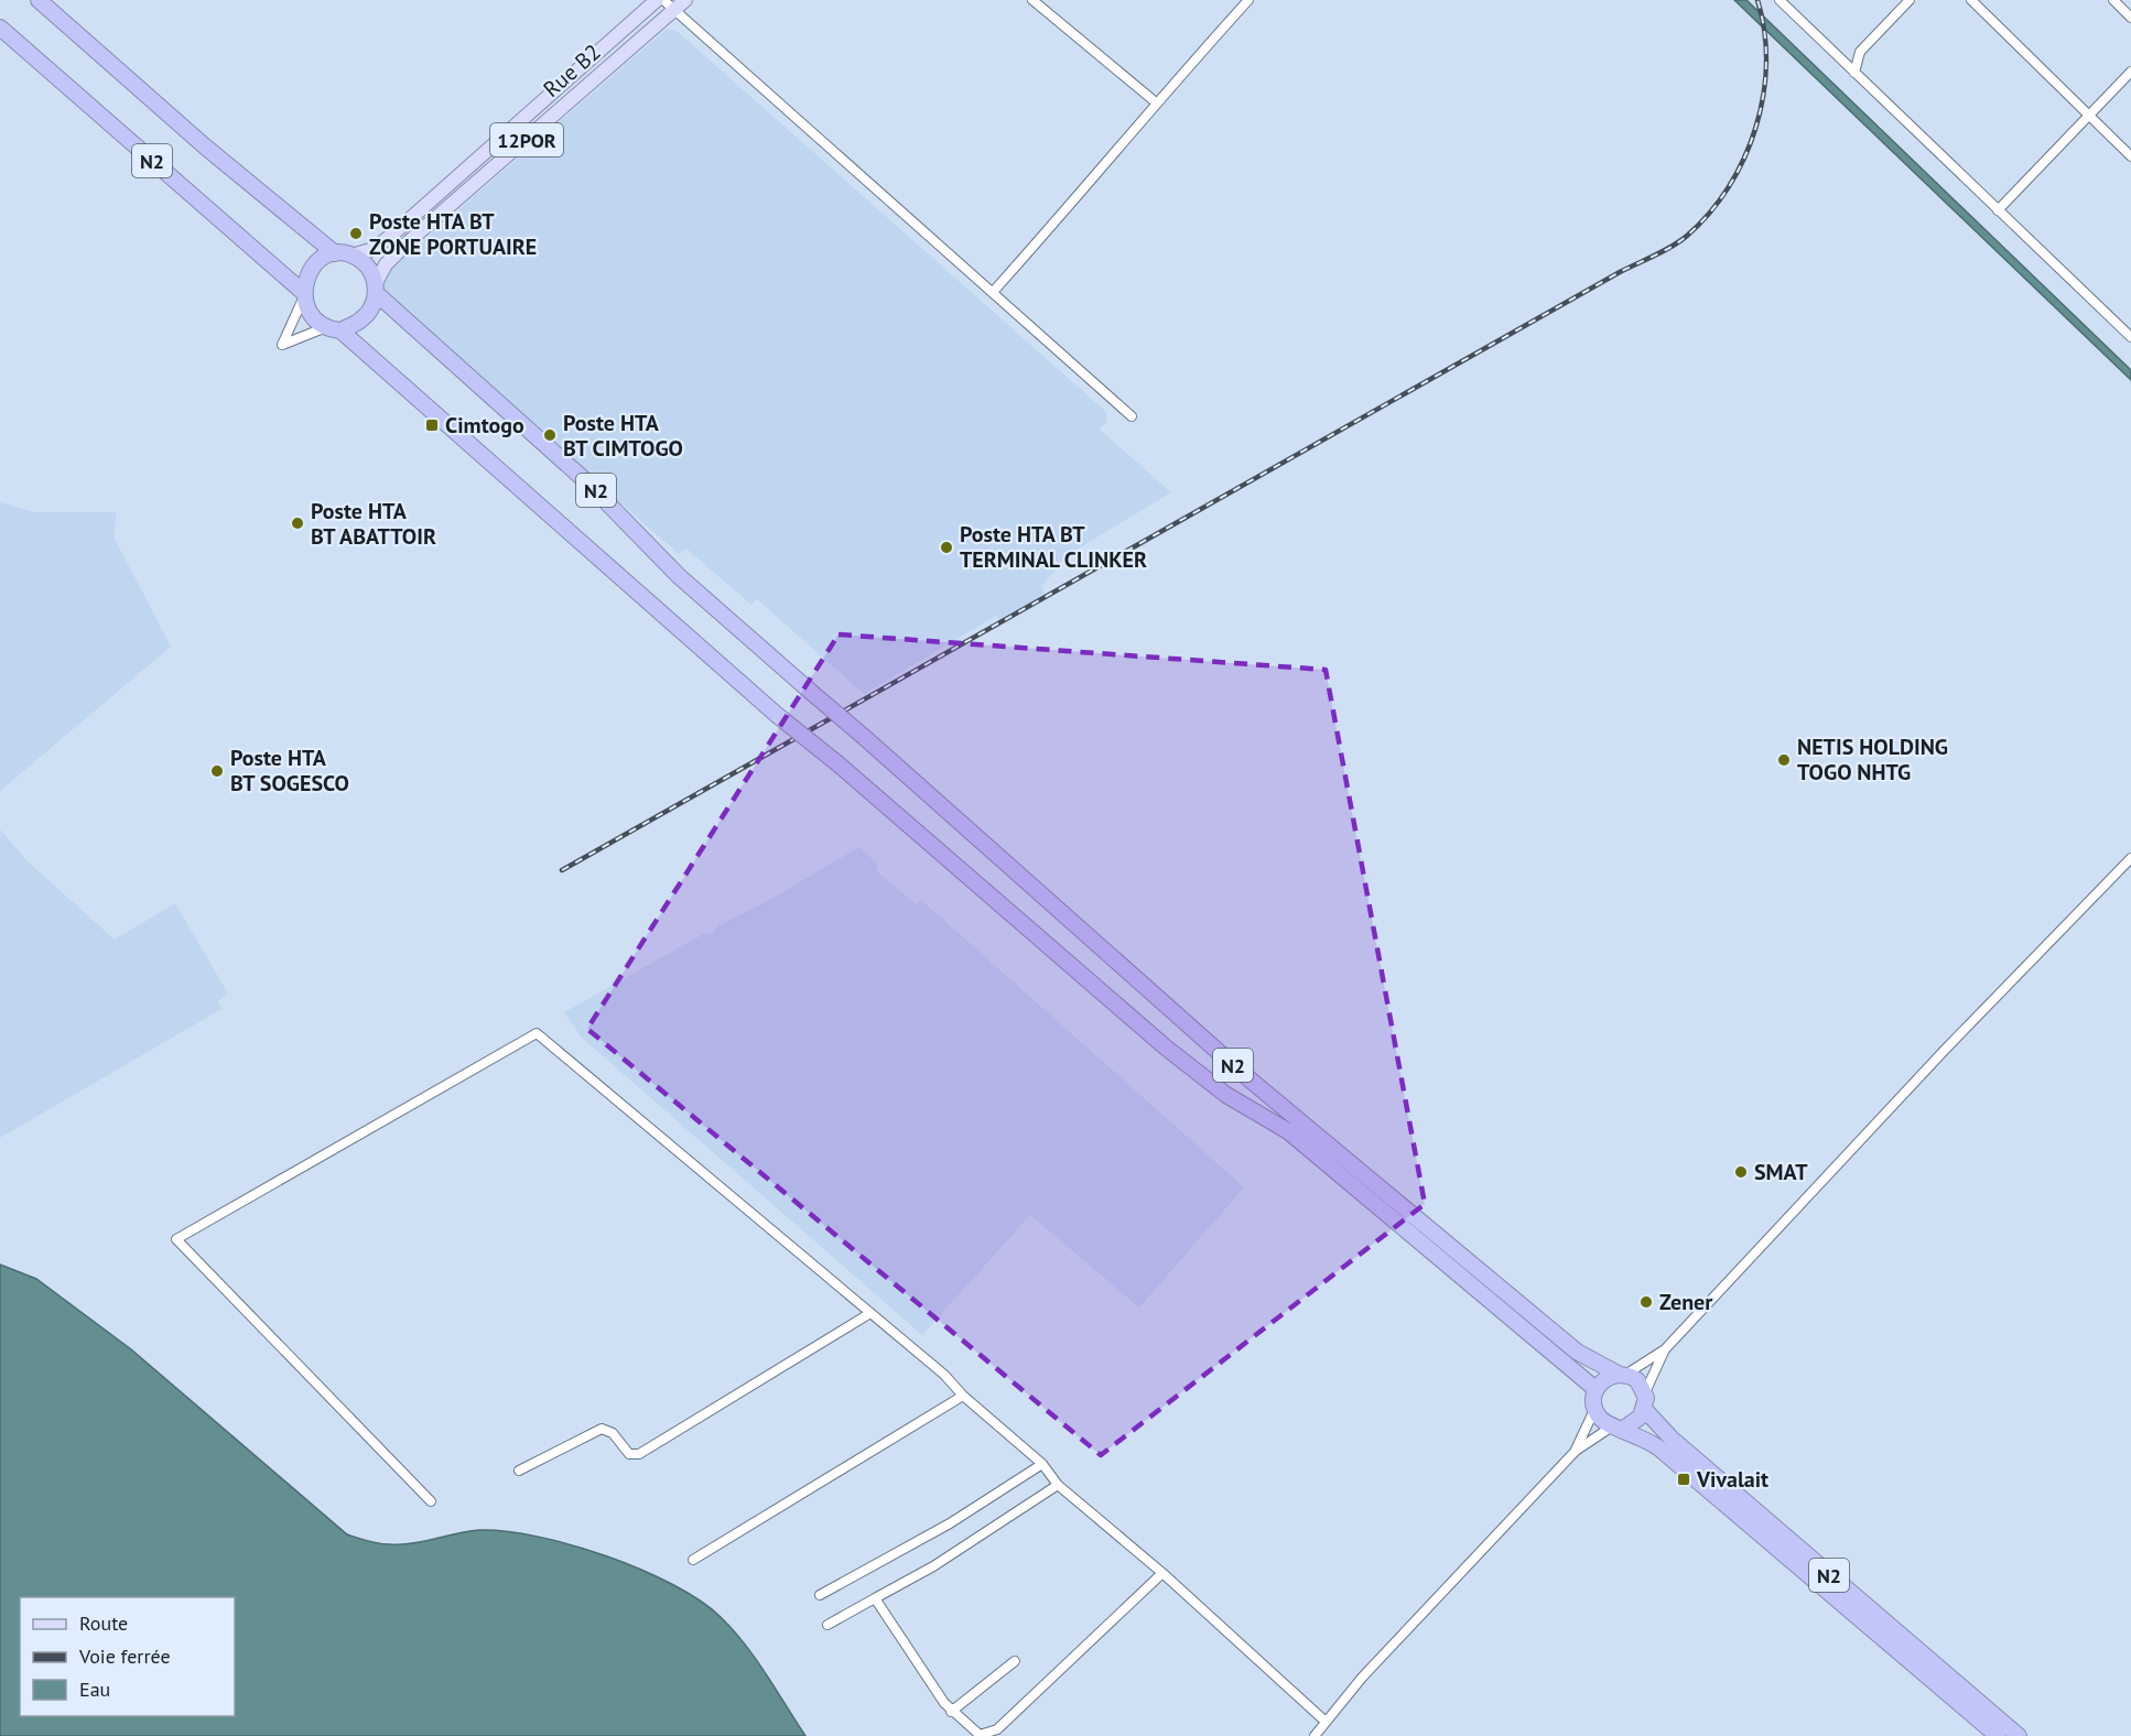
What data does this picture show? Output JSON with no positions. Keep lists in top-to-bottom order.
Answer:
{
  "streets": {
    "highway": ["N2"],
    "main road": ["Rue B2", "12POR"]
  },
  "crossings": [
    ["Rue B2", "N2"]
  ],
  "places": {
    "other": [
      "Poste HTA BT ZONE PORTUAIRE",
      "Poste HTA BT CIMTOGO",
      "Poste HTA BT ABATTOIR",
      "Poste HTA BT TERMINAL CLINKER",
      "NETIS HOLDING TOGO NHTG",
      "Poste HTA BT SOGESCO",
      "SMAT",
      "Zener"
    ],
    "transit": ["Cimtogo", "Vivalait"]
  },
  "legend": ["Route", "Voie ferrée", "Eau"]
}
